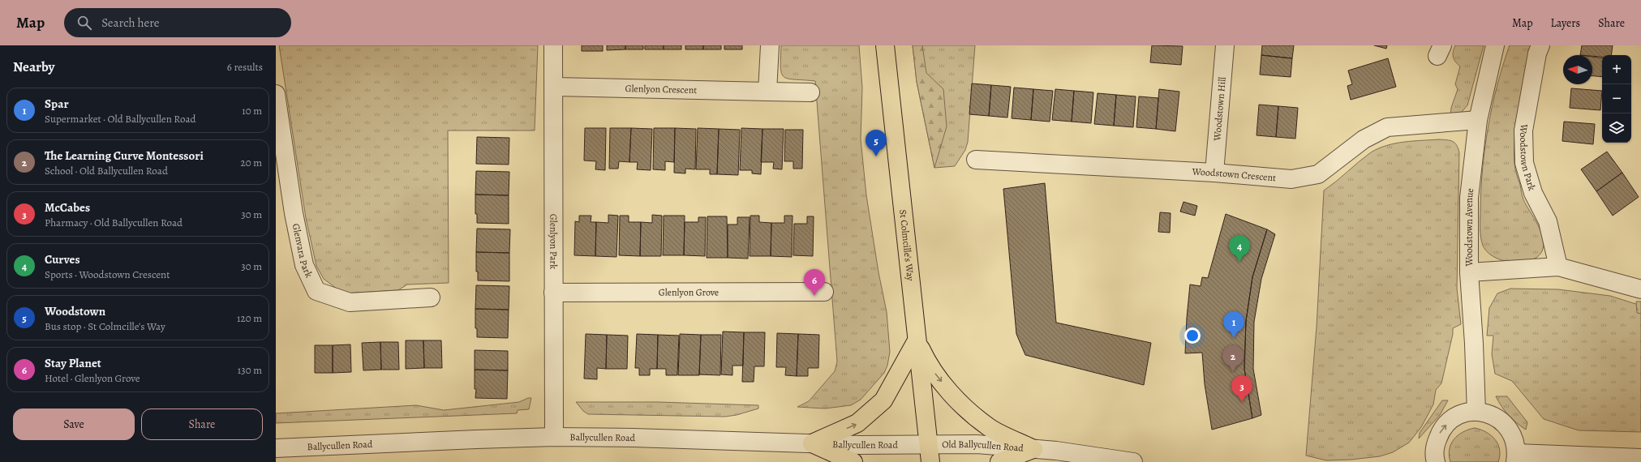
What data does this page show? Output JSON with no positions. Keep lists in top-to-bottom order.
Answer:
{
  "streets": {
    "main road": ["St Colmcille's Way"],
    "street": [
      "Glenlyon Crescent",
      "Woodstown Hill",
      "Woodstown Park",
      "Woodstown Crescent",
      "Woodstown Avenue",
      "Glenlyon Park",
      "Glenvara Park",
      "Glenlyon Grove",
      "Ballycullen Road",
      "Old Ballycullen Road"
    ]
  },
  "crossings": [
    ["Glenlyon Crescent", "Glenlyon Park"],
    ["Woodstown Hill", "Woodstown Crescent"],
    ["Woodstown Crescent", "Woodstown Avenue"],
    ["Glenlyon Park", "Glenlyon Grove"],
    ["Glenlyon Park", "Ballycullen Road"],
    ["St Colmcille's Way", "Ballycullen Road"],
    ["St Colmcille's Way", "Old Ballycullen Road"],
    ["Ballycullen Road", "Old Ballycullen Road"]
  ],
  "north": "left",
  "page": {
    "header": "Map",
    "search": "Search here",
    "nav": ["Map", "Layers", "Share"],
    "heading": ["Nearby", "6 results"],
    "map_buttons": ["+", "−"],
    "list": [
      {
        "mark": "1",
        "name": "Spar",
        "note": "Supermarket · Old Ballycullen Road",
        "value": "10 m"
      },
      {
        "mark": "2",
        "name": "The Learning Curve Montessori",
        "note": "School · Old Ballycullen Road",
        "value": "20 m"
      },
      {
        "mark": "3",
        "name": "McCabes",
        "note": "Pharmacy · Old Ballycullen Road",
        "value": "30 m"
      },
      {
        "mark": "4",
        "name": "Curves",
        "note": "Sports · Woodstown Crescent",
        "value": "30 m"
      },
      {
        "mark": "5",
        "name": "Woodstown",
        "note": "Bus stop · St Colmcille's Way",
        "value": "120 m"
      },
      {
        "mark": "6",
        "name": "Stay Planet",
        "note": "Hotel · Glenlyon Grove",
        "value": "130 m"
      }
    ],
    "pins": [
      "5",
      "4",
      "6",
      "1",
      "2",
      "3"
    ],
    "buttons": ["Save", "Share"]
  }
}
